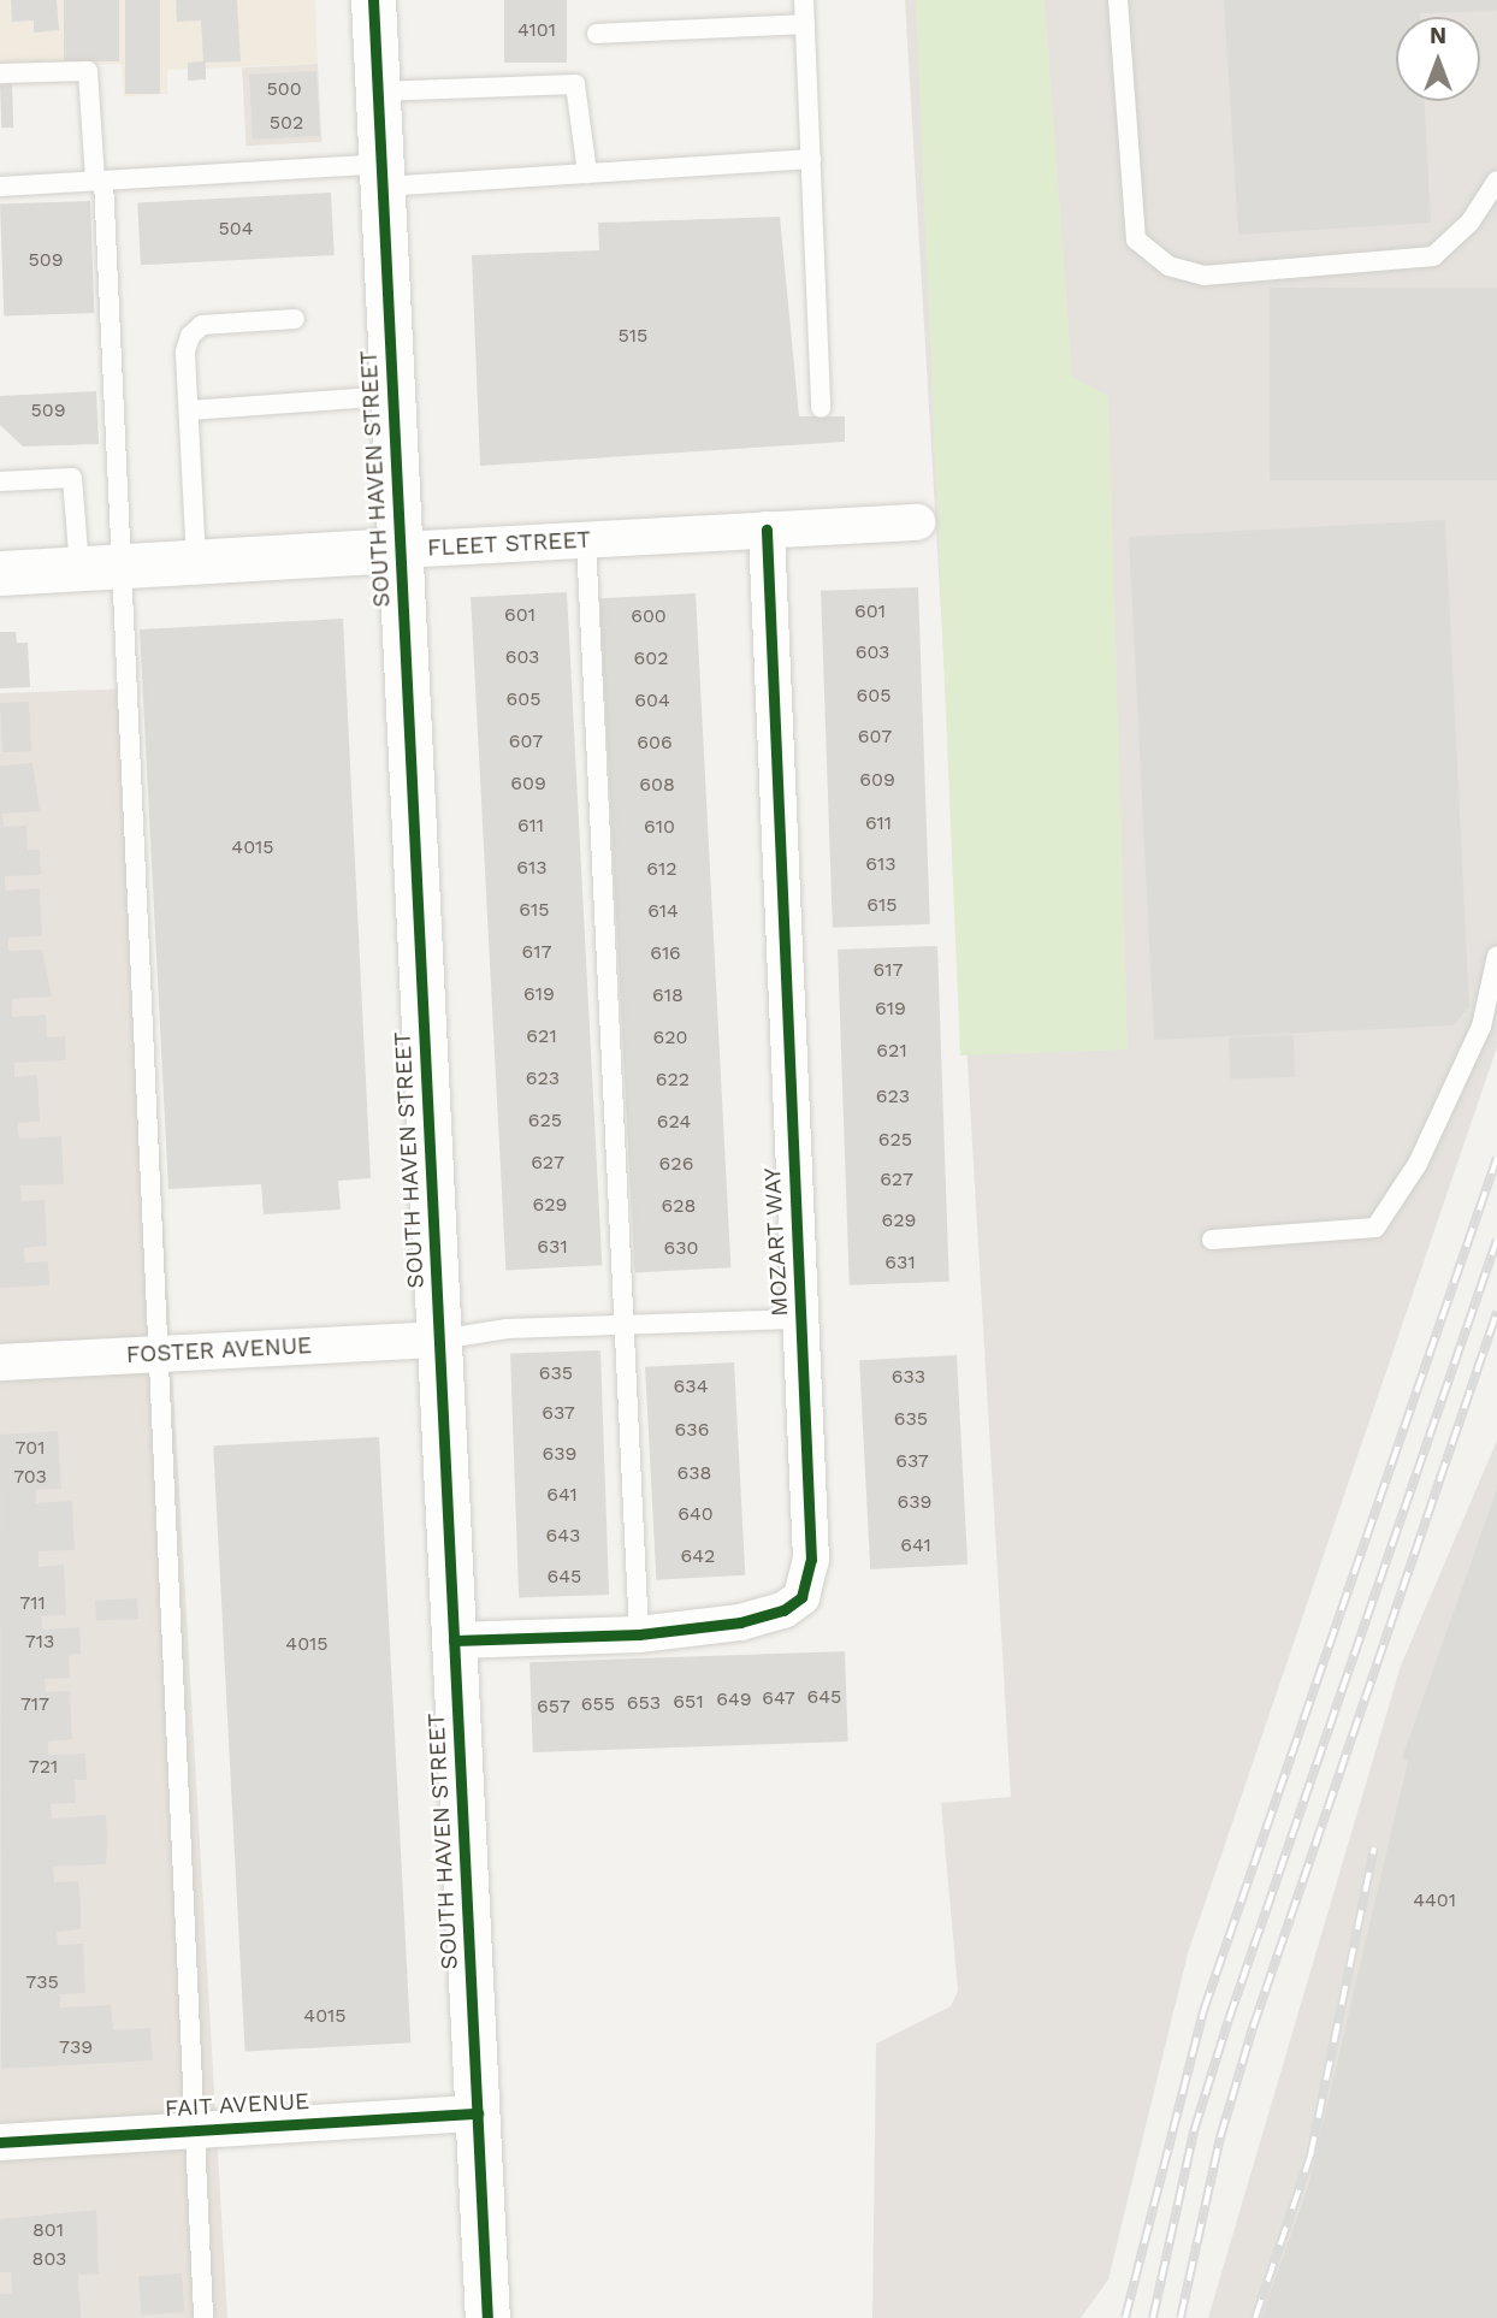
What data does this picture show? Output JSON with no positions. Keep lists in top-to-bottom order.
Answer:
{
  "streets": {
    "street": [
      "SOUTH HAVEN STREET",
      "FLEET STREET",
      "MOZART WAY",
      "FOSTER AVENUE",
      "FAIT AVENUE"
    ]
  },
  "crossings": [
    ["SOUTH HAVEN STREET", "FLEET STREET"],
    ["SOUTH HAVEN STREET", "MOZART WAY"],
    ["SOUTH HAVEN STREET", "FOSTER AVENUE"],
    ["SOUTH HAVEN STREET", "FAIT AVENUE"],
    ["FLEET STREET", "MOZART WAY"]
  ],
  "house_numbers": [
    "4101",
    "500",
    "502",
    "504",
    "509",
    "515",
    "509",
    "601",
    "601",
    "600",
    "603",
    "603",
    "602",
    "605",
    "605",
    "604",
    "607",
    "607",
    "606",
    "609",
    "609",
    "608",
    "611",
    "611",
    "610",
    "4015",
    "613",
    "613",
    "612",
    "615",
    "615",
    "614",
    "617",
    "616",
    "617",
    "619",
    "618",
    "619",
    "621",
    "620",
    "621",
    "623",
    "622",
    "623",
    "625",
    "624",
    "625",
    "627",
    "626",
    "627",
    "629",
    "628",
    "629",
    "631",
    "630",
    "631",
    "635",
    "633",
    "634",
    "637",
    "635",
    "636",
    "701",
    "639",
    "637",
    "638",
    "703",
    "641",
    "639",
    "640",
    "643",
    "641",
    "642",
    "645",
    "711",
    "713",
    "4015",
    "645",
    "647",
    "649",
    "651",
    "653",
    "717",
    "655",
    "657",
    "721",
    "4401",
    "735",
    "4015",
    "739",
    "801",
    "803"
  ],
  "north": "top"
}
